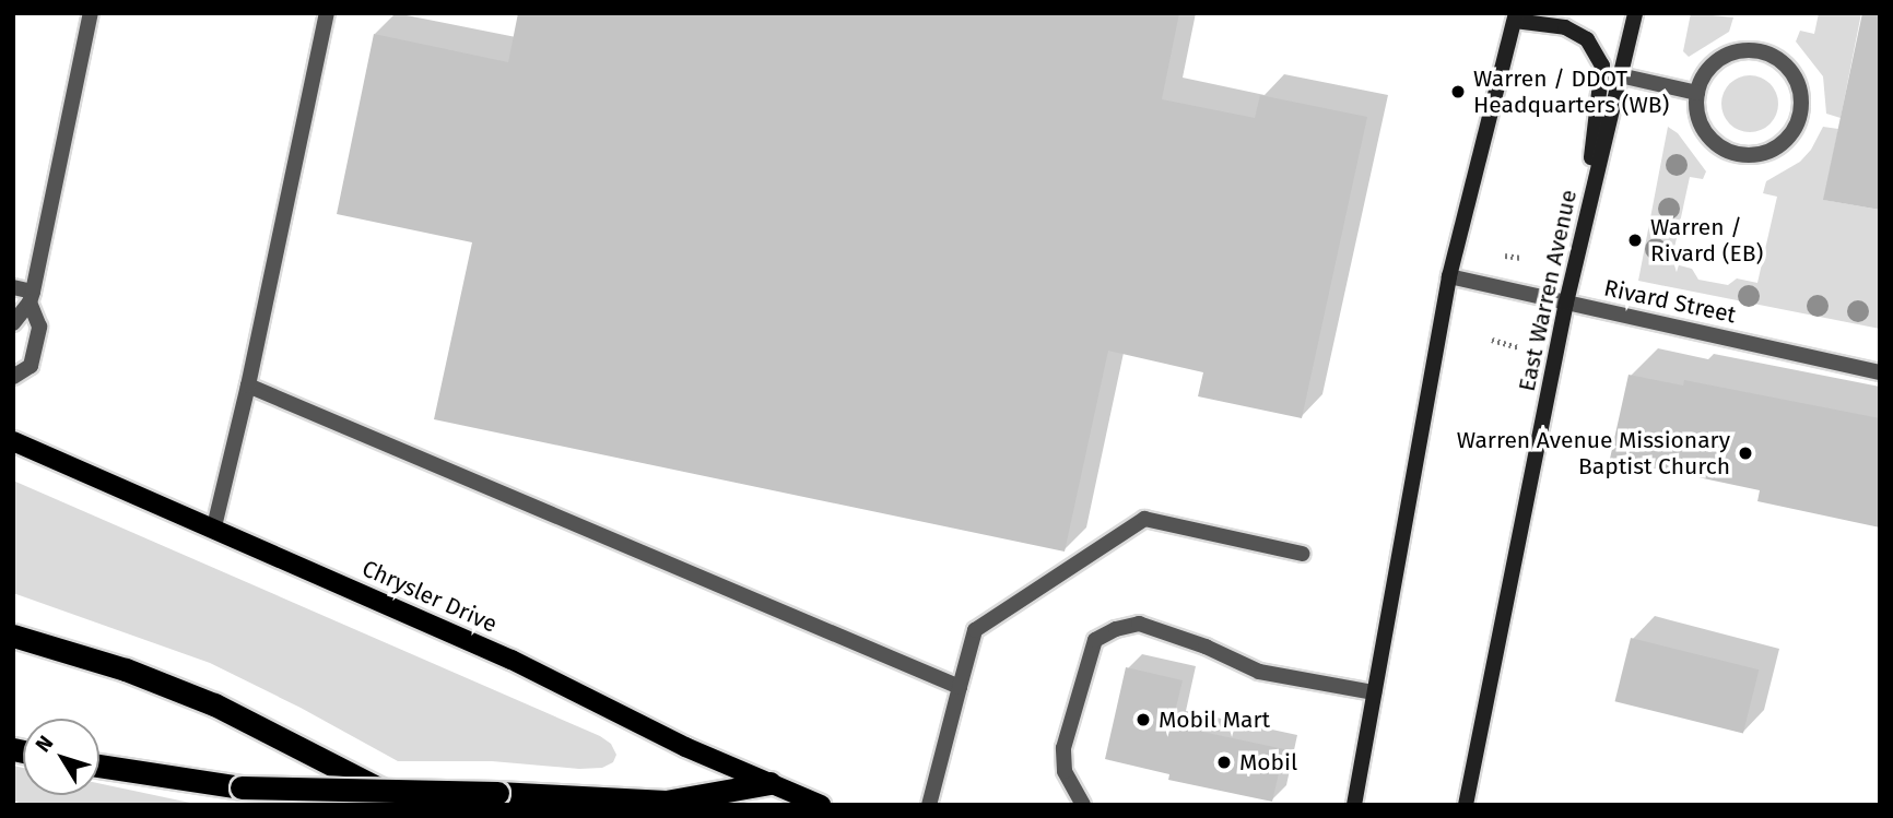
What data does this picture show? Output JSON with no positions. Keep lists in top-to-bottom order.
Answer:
{
  "streets": {
    "main road": ["East Warren Avenue", "Chrysler Drive"],
    "lane": ["Rivard Street"]
  },
  "crossings": [
    ["East Warren Avenue", "Rivard Street"]
  ],
  "places": [
    "Warren / DDOT Headquarters (WB)",
    "Warren / Rivard (EB)",
    "Warren Avenue Missionary Baptist Church",
    "Mobil Mart",
    "Mobil"
  ],
  "north": "top left"
}
